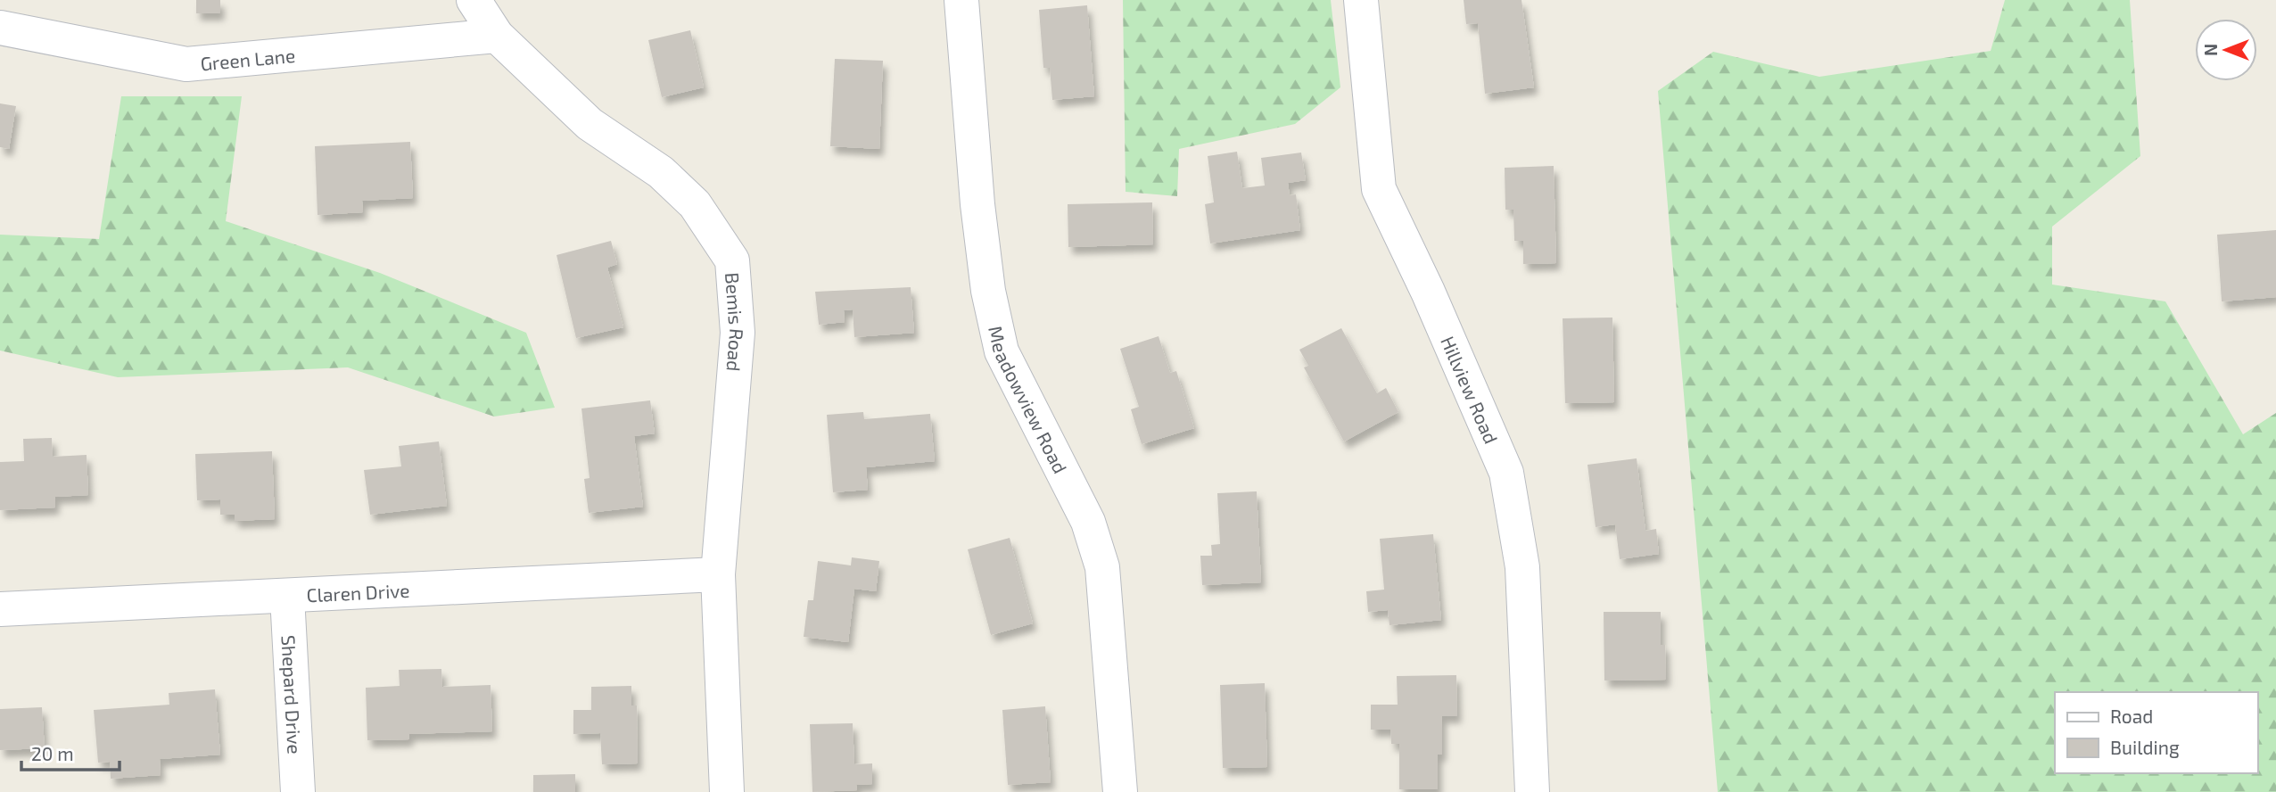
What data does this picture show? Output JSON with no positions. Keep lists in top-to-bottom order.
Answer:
{
  "streets": {
    "street": [
      "Green Lane",
      "Bemis Road",
      "Hillview Road",
      "Meadowview Road",
      "Claren Drive",
      "Shepard Drive"
    ]
  },
  "crossings": [
    ["Green Lane", "Bemis Road"],
    ["Bemis Road", "Claren Drive"],
    ["Claren Drive", "Shepard Drive"]
  ],
  "legend": ["Road", "Building"],
  "scale_bar": "20 m",
  "north": "left"
}
